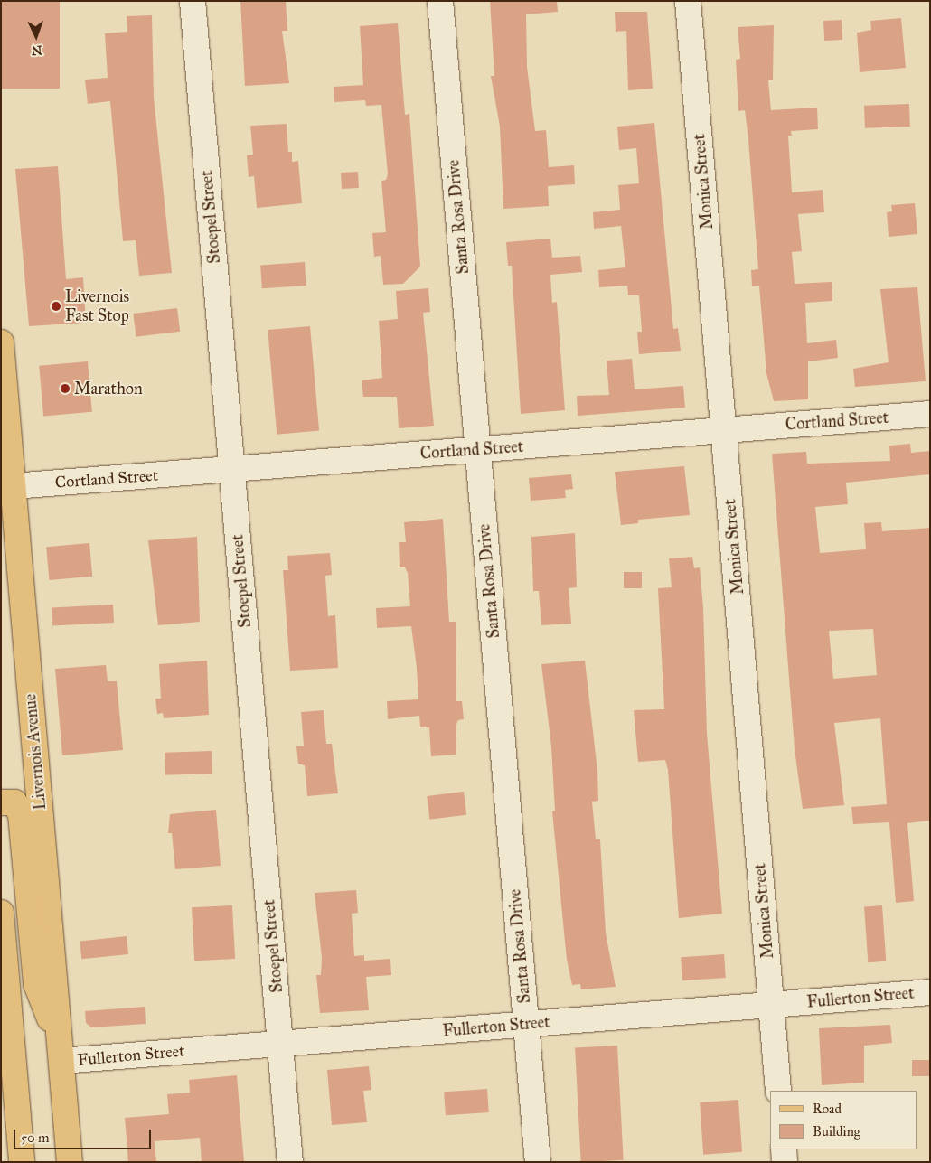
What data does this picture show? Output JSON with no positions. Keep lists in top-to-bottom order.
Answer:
{
  "streets": {
    "main road": ["Livernois Avenue"],
    "street": [
      "Monica Street",
      "Stoepel Street",
      "Santa Rosa Drive",
      "Cortland Street",
      "Fullerton Street"
    ]
  },
  "crossings": [
    ["Monica Street", "Cortland Street"],
    ["Monica Street", "Fullerton Street"],
    ["Stoepel Street", "Cortland Street"],
    ["Stoepel Street", "Fullerton Street"],
    ["Santa Rosa Drive", "Cortland Street"],
    ["Santa Rosa Drive", "Fullerton Street"],
    ["Cortland Street", "Livernois Avenue"],
    ["Livernois Avenue", "Fullerton Street"]
  ],
  "places": ["Livernois Fast Stop", "Marathon"],
  "legend": ["Road", "Building"],
  "scale_bar": "50 m",
  "north": "bottom"
}
